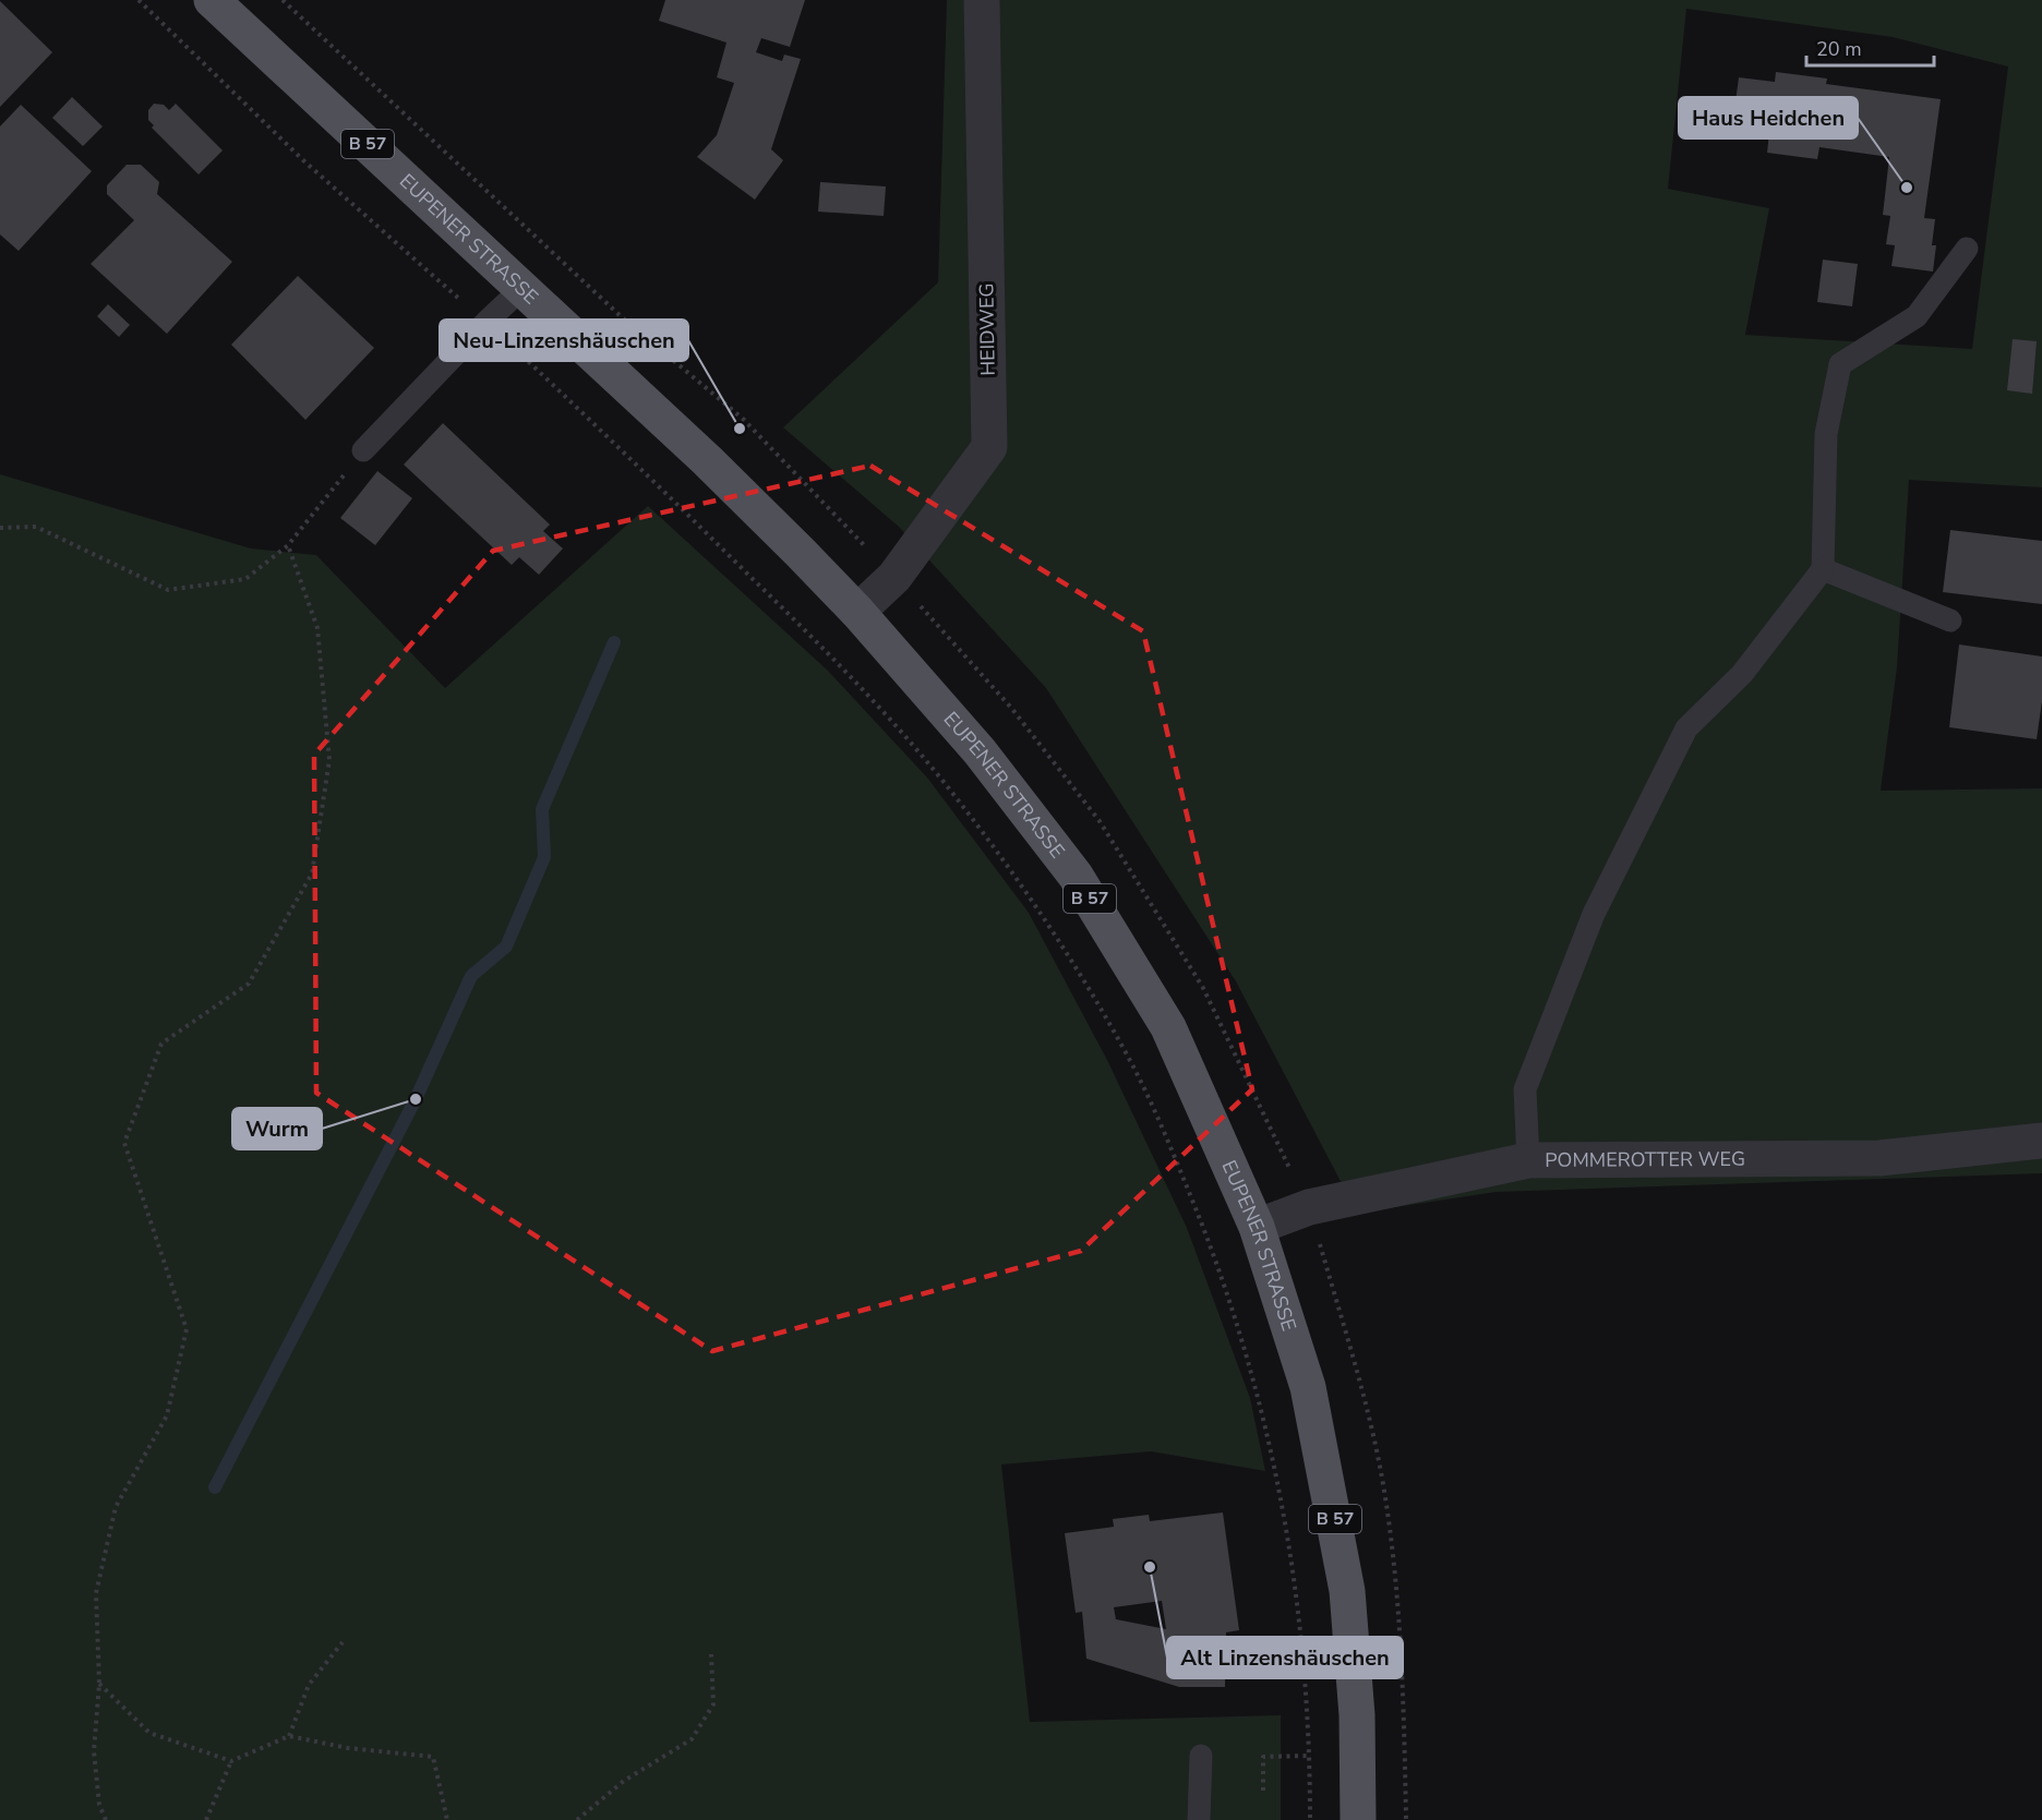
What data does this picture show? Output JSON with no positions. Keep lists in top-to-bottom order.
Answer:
{
  "streets": {
    "main road": ["B 57", "EUPENER STRASSE"],
    "street": ["HEIDWEG", "POMMEROTTER WEG"]
  },
  "crossings": [
    ["EUPENER STRASSE", "HEIDWEG"],
    ["EUPENER STRASSE", "POMMEROTTER WEG"]
  ],
  "places": [
    "Haus Heidchen",
    "Neu-Linzenshäuschen",
    "Wurm",
    "Alt Linzenshäuschen"
  ],
  "scale_bar": "20 m"
}
